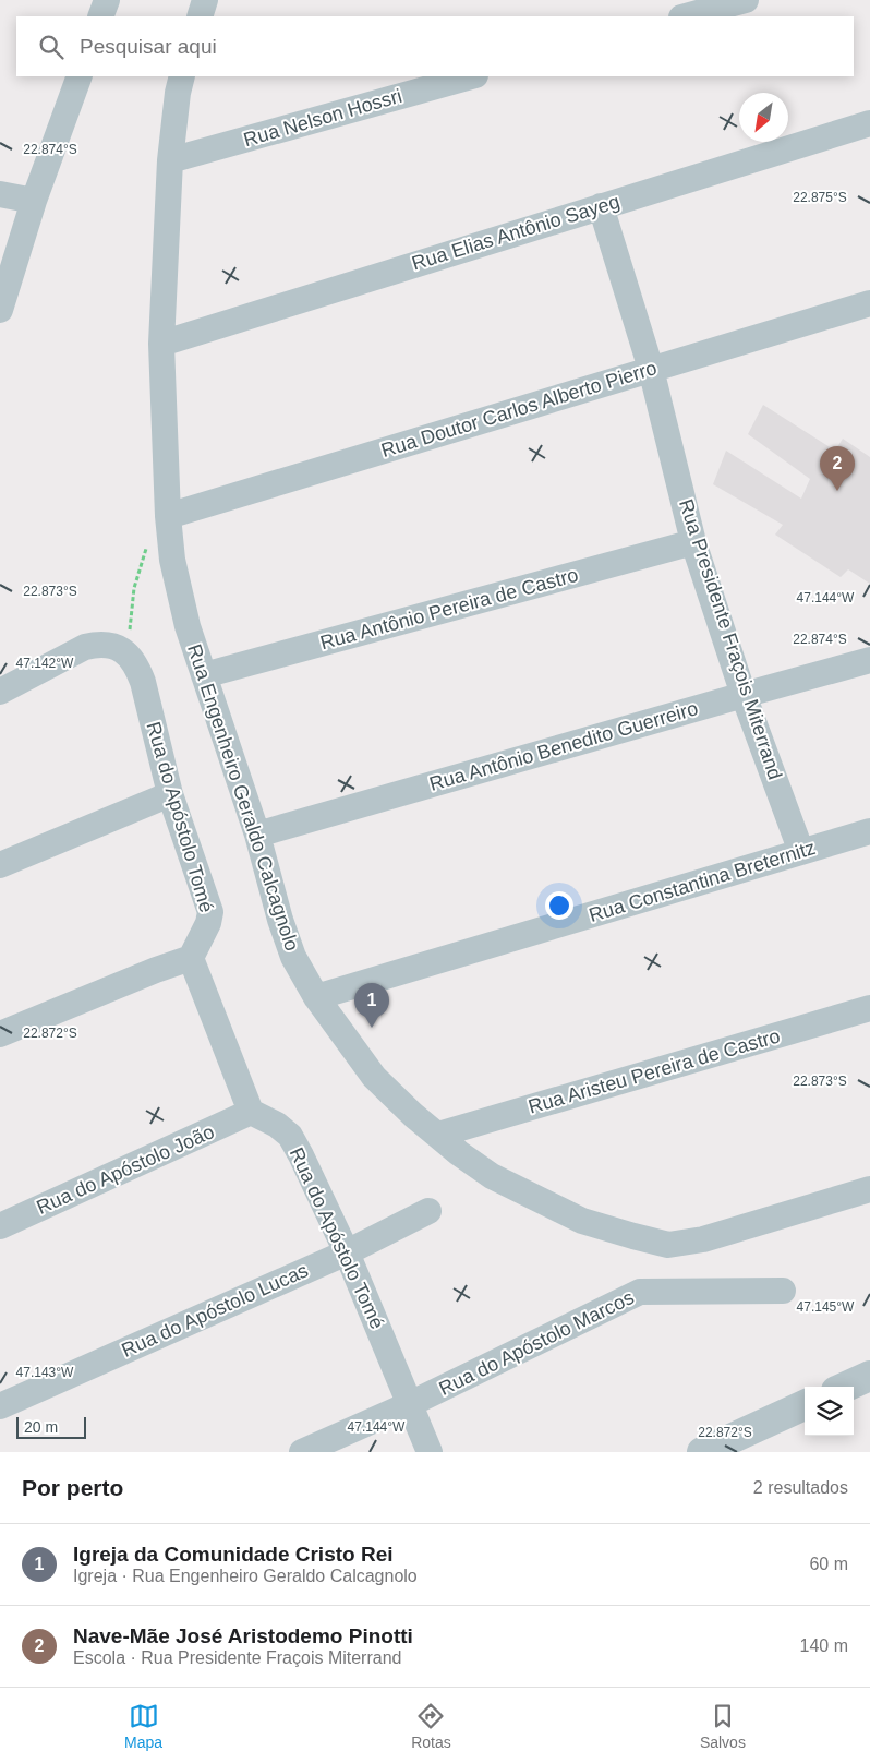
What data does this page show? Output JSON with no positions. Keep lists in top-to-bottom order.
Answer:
{
  "streets": {
    "street": [
      "Rua Nelson Hossri",
      "Rua Elias Antônio Sayeg",
      "Rua Doutor Carlos Alberto Pierro",
      "Rua Antônio Pereira de Castro",
      "Rua Presidente Fraçois Miterrand",
      "Rua Antônio Benedito Guerreiro",
      "Rua Engenheiro Geraldo Calcagnolo",
      "Rua do Apóstolo Tomé",
      "Rua Constantina Breternitz",
      "Rua Aristeu Pereira de Castro",
      "Rua do Apóstolo João",
      "Rua do Apóstolo Lucas",
      "Rua do Apóstolo Marcos"
    ]
  },
  "crossings": [
    ["Rua Nelson Hossri", "Rua Engenheiro Geraldo Calcagnolo"],
    ["Rua Elias Antônio Sayeg", "Rua Presidente Fraçois Miterrand"],
    ["Rua Elias Antônio Sayeg", "Rua Engenheiro Geraldo Calcagnolo"],
    ["Rua Doutor Carlos Alberto Pierro", "Rua Presidente Fraçois Miterrand"],
    ["Rua Doutor Carlos Alberto Pierro", "Rua Engenheiro Geraldo Calcagnolo"],
    ["Rua Antônio Pereira de Castro", "Rua Presidente Fraçois Miterrand"],
    ["Rua Antônio Pereira de Castro", "Rua Engenheiro Geraldo Calcagnolo"],
    ["Rua Presidente Fraçois Miterrand", "Rua Antônio Benedito Guerreiro"],
    ["Rua Presidente Fraçois Miterrand", "Rua Constantina Breternitz"],
    ["Rua Antônio Benedito Guerreiro", "Rua Engenheiro Geraldo Calcagnolo"],
    ["Rua Engenheiro Geraldo Calcagnolo", "Rua Constantina Breternitz"],
    ["Rua Engenheiro Geraldo Calcagnolo", "Rua Aristeu Pereira de Castro"],
    ["Rua do Apóstolo Tomé", "Rua do Apóstolo João"],
    ["Rua do Apóstolo Tomé", "Rua do Apóstolo Lucas"],
    ["Rua do Apóstolo Tomé", "Rua do Apóstolo Marcos"]
  ],
  "scale_bar": "20 m",
  "north": "bottom left",
  "page": {
    "search": "Pesquisar aqui",
    "pins": ["2", "1"],
    "scale": "20 m",
    "heading": ["Por perto", "2 resultados"],
    "list": [
      {
        "mark": "1",
        "name": "Igreja da Comunidade Cristo Rei",
        "note": "Igreja · Rua Engenheiro Geraldo Calcagnolo",
        "value": "60 m"
      },
      {
        "mark": "2",
        "name": "Nave-Mãe José Aristodemo Pinotti",
        "note": "Escola · Rua Presidente Fraçois Miterrand",
        "value": "140 m"
      }
    ],
    "nav": ["Mapa", "Rotas", "Salvos"]
  },
  "coordinates": [
    "22.874°S",
    "22.875°S",
    "22.873°S",
    "47.144°W",
    "47.142°W",
    "22.872°S",
    "47.145°W",
    "47.143°W"
  ]
}
